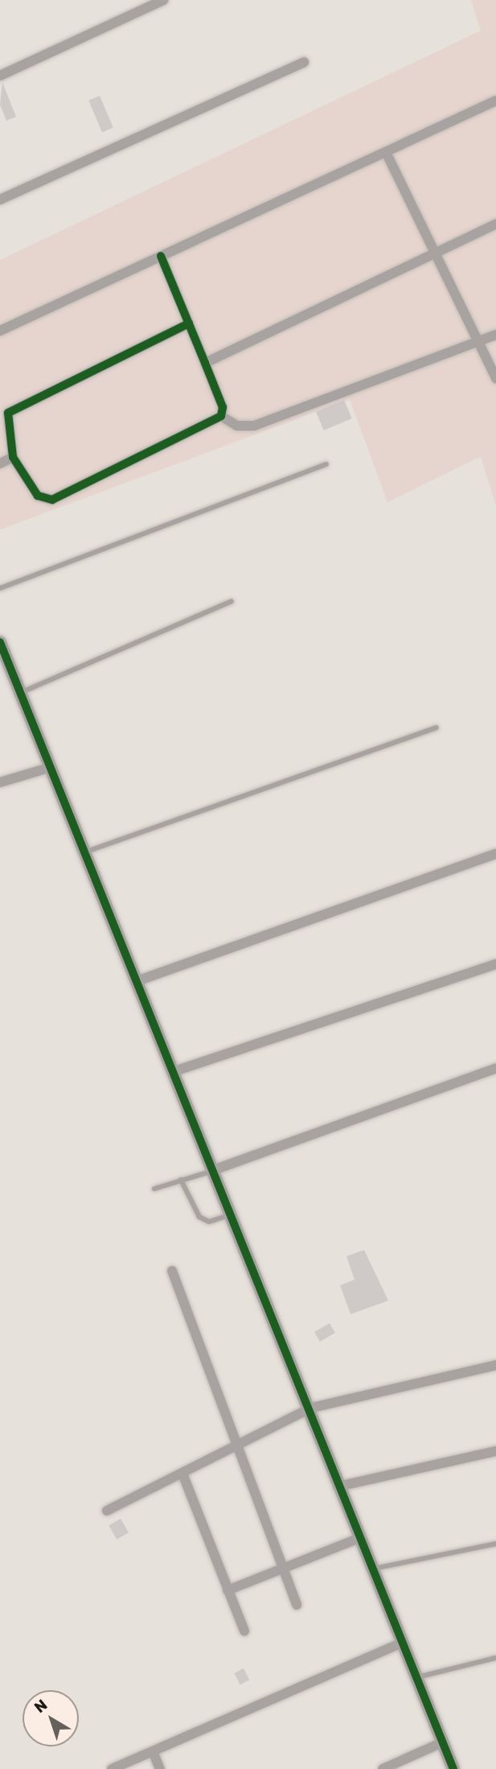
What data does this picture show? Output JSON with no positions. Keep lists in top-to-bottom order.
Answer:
{
  "north": "top left"
}
